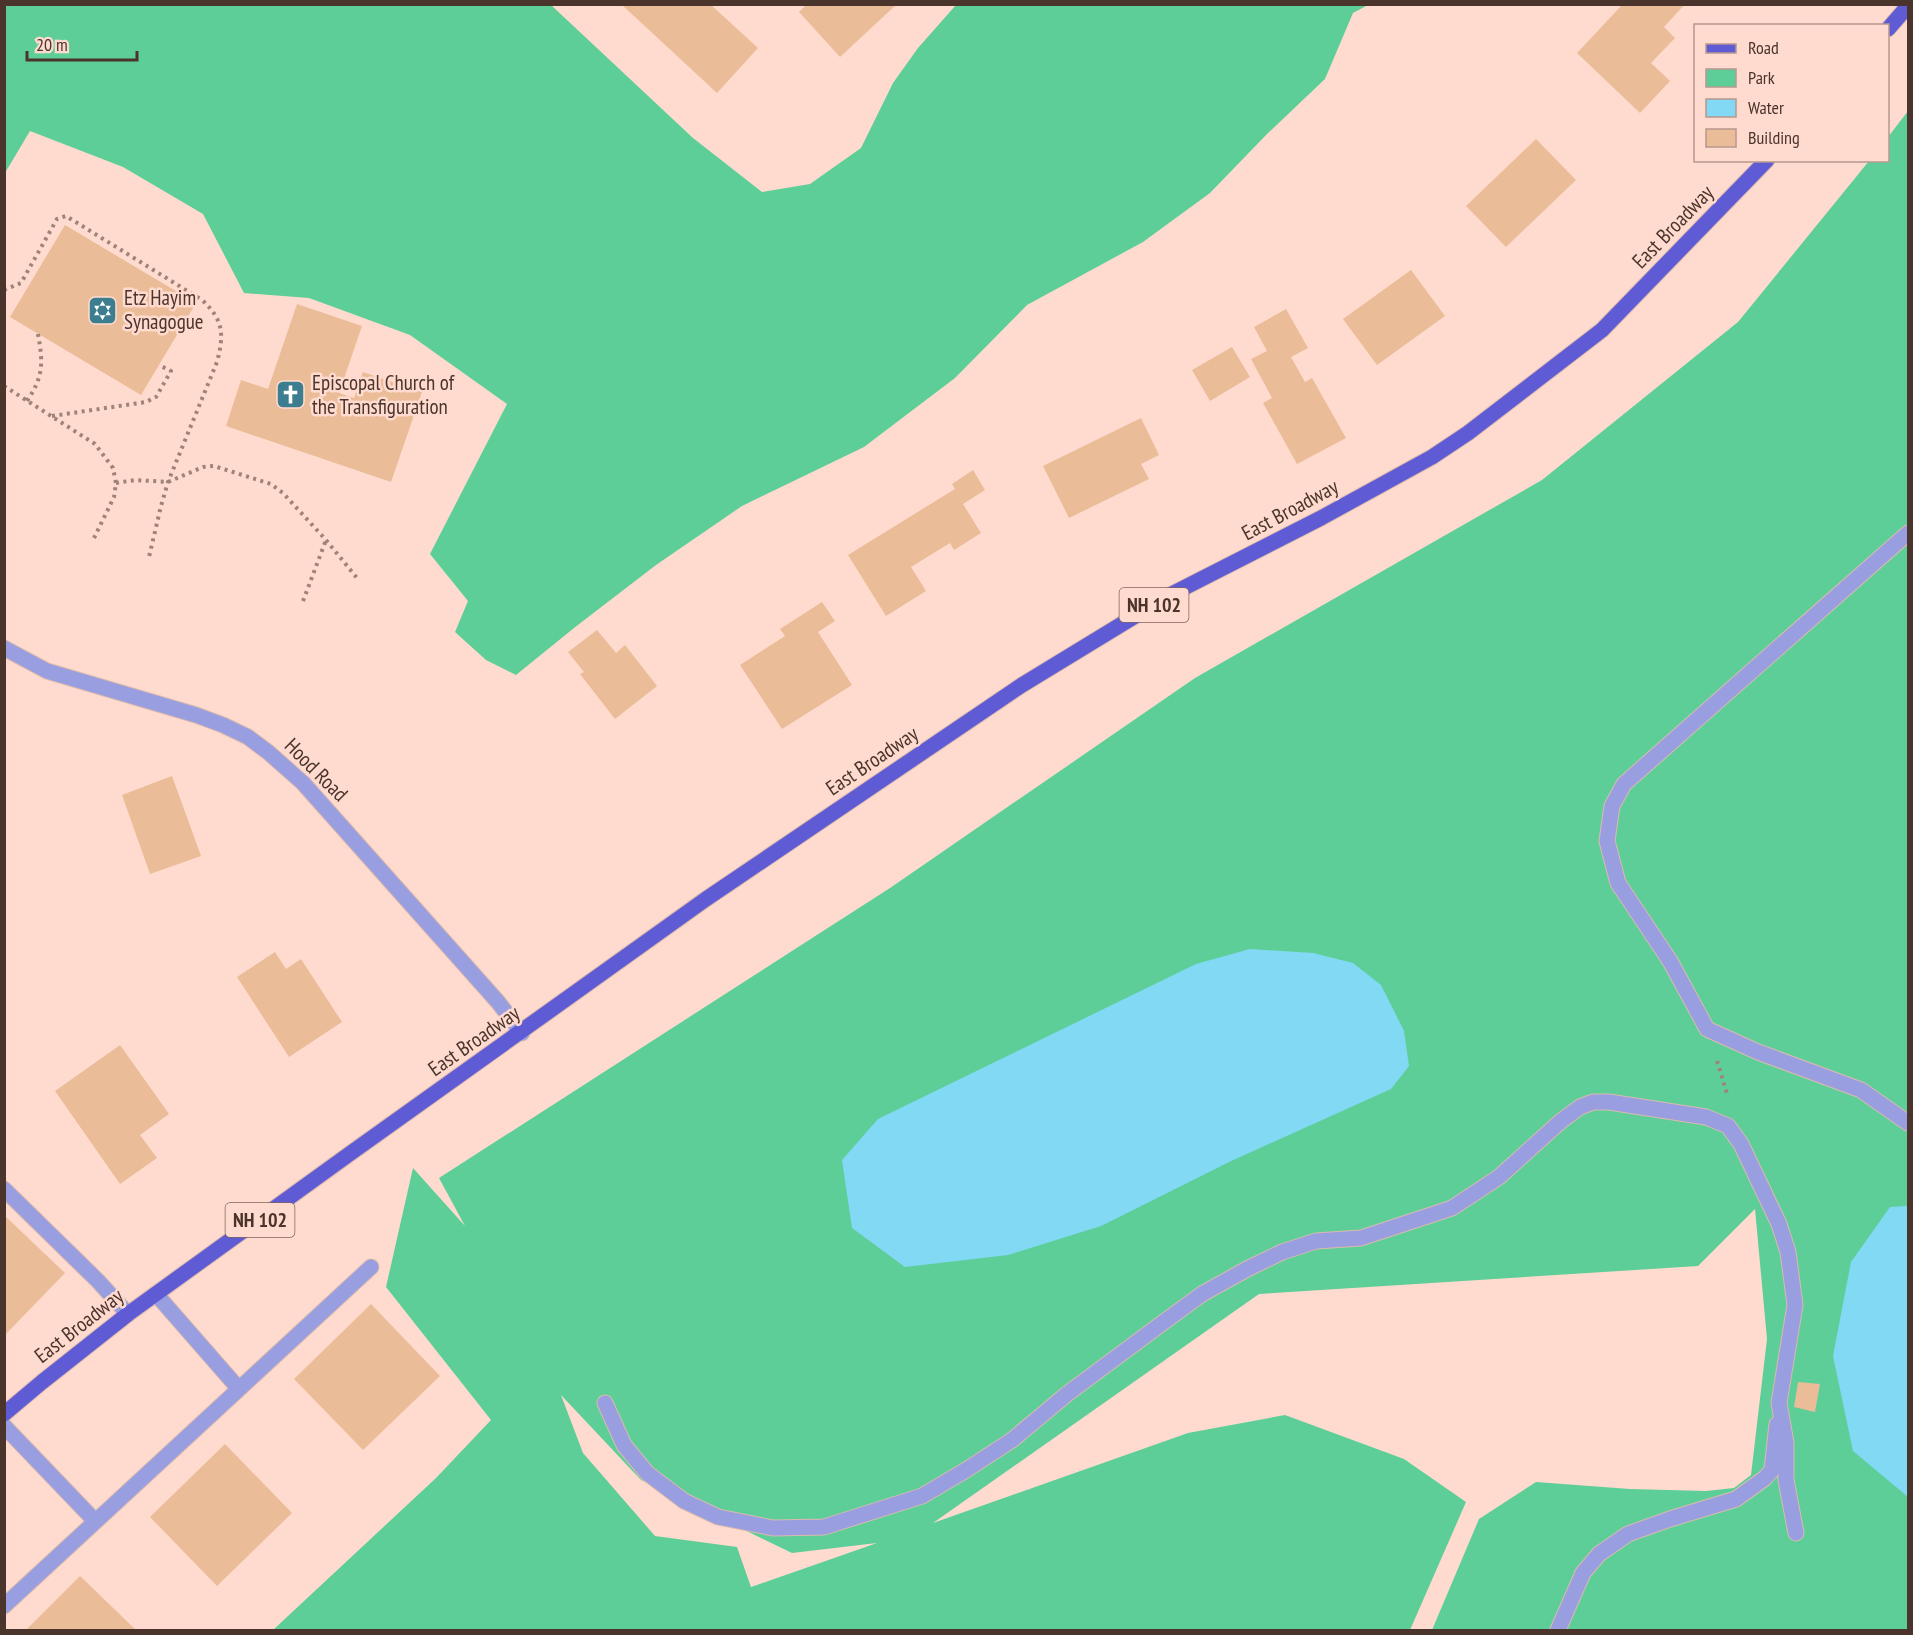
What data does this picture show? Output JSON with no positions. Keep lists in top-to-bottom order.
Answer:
{
  "streets": {
    "main road": ["East Broadway", "NH 102"],
    "street": ["Hood Road"]
  },
  "crossings": [
    ["East Broadway", "Hood Road"]
  ],
  "places": {
    "synagogue": ["Etz Hayim Synagogue"],
    "church": ["Episcopal Church of the Transfiguration"]
  },
  "legend": [
    "Road",
    "Park",
    "Water",
    "Building"
  ],
  "scale_bar": "20 m"
}
